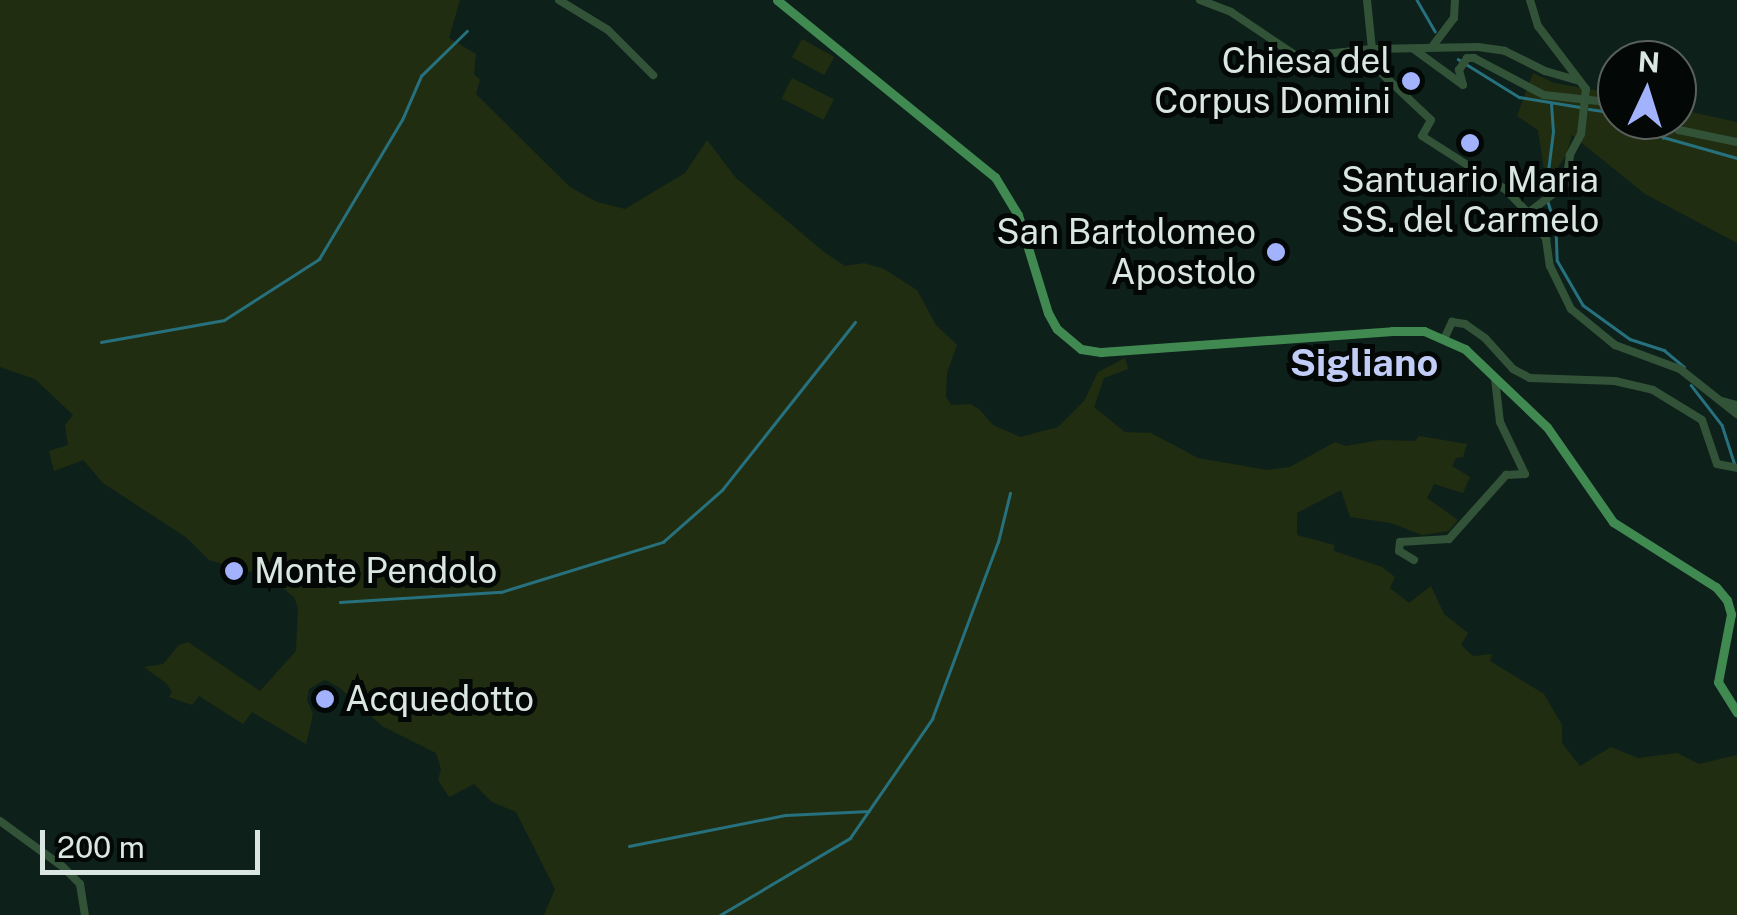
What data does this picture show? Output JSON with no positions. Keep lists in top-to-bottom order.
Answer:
{
  "districts": ["Sigliano"],
  "places": [
    "Chiesa del Corpus Domini",
    "Santuario Maria SS. del Carmelo",
    "San Bartolomeo Apostolo",
    "Monte Pendolo",
    "Acquedotto"
  ],
  "scale_bar": "200 m",
  "north": "top"
}
